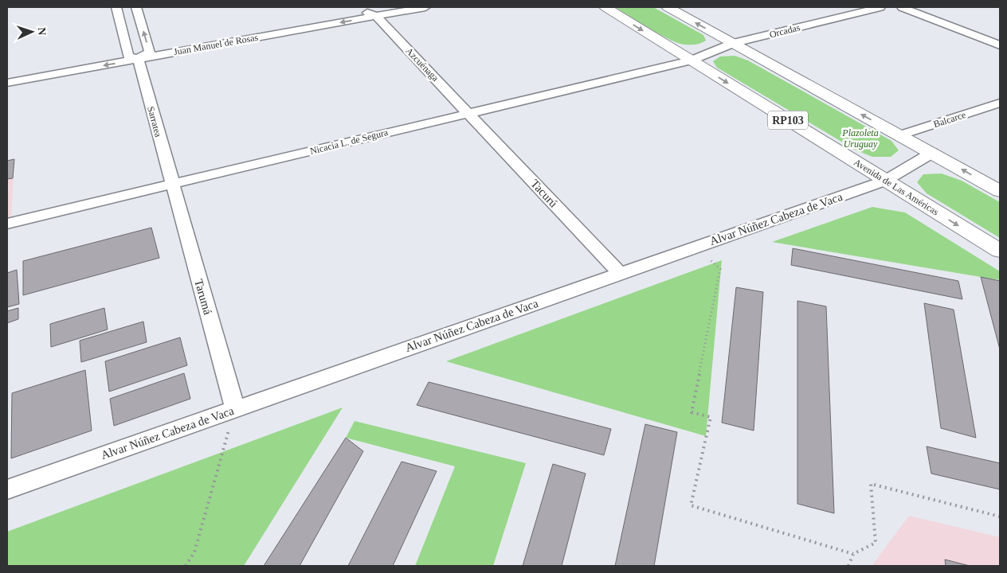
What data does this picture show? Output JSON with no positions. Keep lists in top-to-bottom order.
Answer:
{
  "streets": {
    "main road": ["RP103", "Avenida de Las Américas"],
    "street": [
      "Orcadas",
      "Juan Manuel de Rosas",
      "Azcuénaga",
      "Balcarce",
      "Sarratea",
      "Nicacia L. de Segura",
      "Tacurú",
      "Alvar Núñez Cabeza de Vaca",
      "Tarumá"
    ]
  },
  "crossings": [
    ["Orcadas", "RP103"],
    ["Orcadas", "Nicacia L. de Segura"],
    ["Orcadas", "Avenida de Las Américas"],
    ["Juan Manuel de Rosas", "Azcuénaga"],
    ["Juan Manuel de Rosas", "Sarratea"],
    ["Azcuénaga", "Nicacia L. de Segura"],
    ["Azcuénaga", "Tacurú"],
    ["RP103", "Nicacia L. de Segura"],
    ["RP103", "Avenida de Las Américas"],
    ["Sarratea", "Nicacia L. de Segura"],
    ["Sarratea", "Tarumá"],
    ["Nicacia L. de Segura", "Avenida de Las Américas"],
    ["Nicacia L. de Segura", "Tacurú"],
    ["Nicacia L. de Segura", "Tarumá"],
    ["Avenida de Las Américas", "Alvar Núñez Cabeza de Vaca"],
    ["Tacurú", "Alvar Núñez Cabeza de Vaca"],
    ["Alvar Núñez Cabeza de Vaca", "Tarumá"]
  ],
  "one_way": ["Juan Manuel de Rosas"],
  "parks": ["Plazoleta Uruguay"],
  "north": "right"
}
